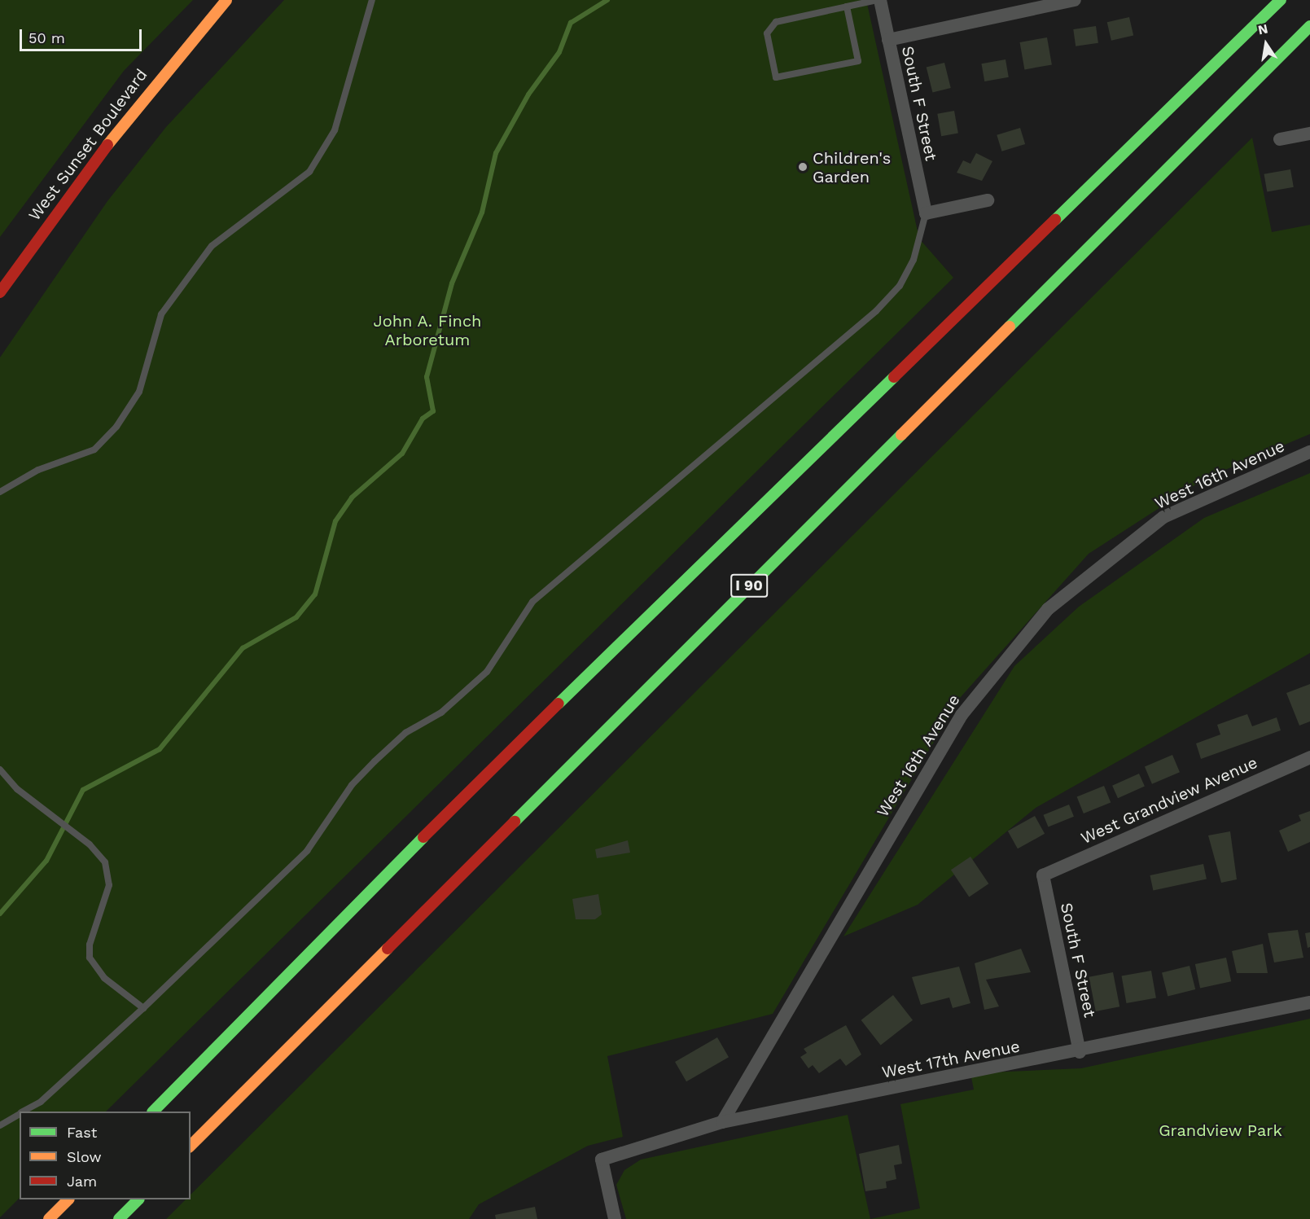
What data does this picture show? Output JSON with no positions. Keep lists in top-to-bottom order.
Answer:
{
  "streets": {
    "main road": ["West Sunset Boulevard", "I 90"],
    "street": [
      "South F Street",
      "West 16th Avenue",
      "West Grandview Avenue",
      "West 17th Avenue"
    ]
  },
  "crossings": [
    ["South F Street", "West Grandview Avenue"],
    ["South F Street", "West 17th Avenue"],
    ["West 16th Avenue", "West 17th Avenue"]
  ],
  "parks": ["John A. Finch Arboretum", "Grandview Park"],
  "places": ["Children's Garden"],
  "legend": ["Fast", "Slow", "Jam"],
  "scale_bar": "50 m",
  "north": "top"
}
